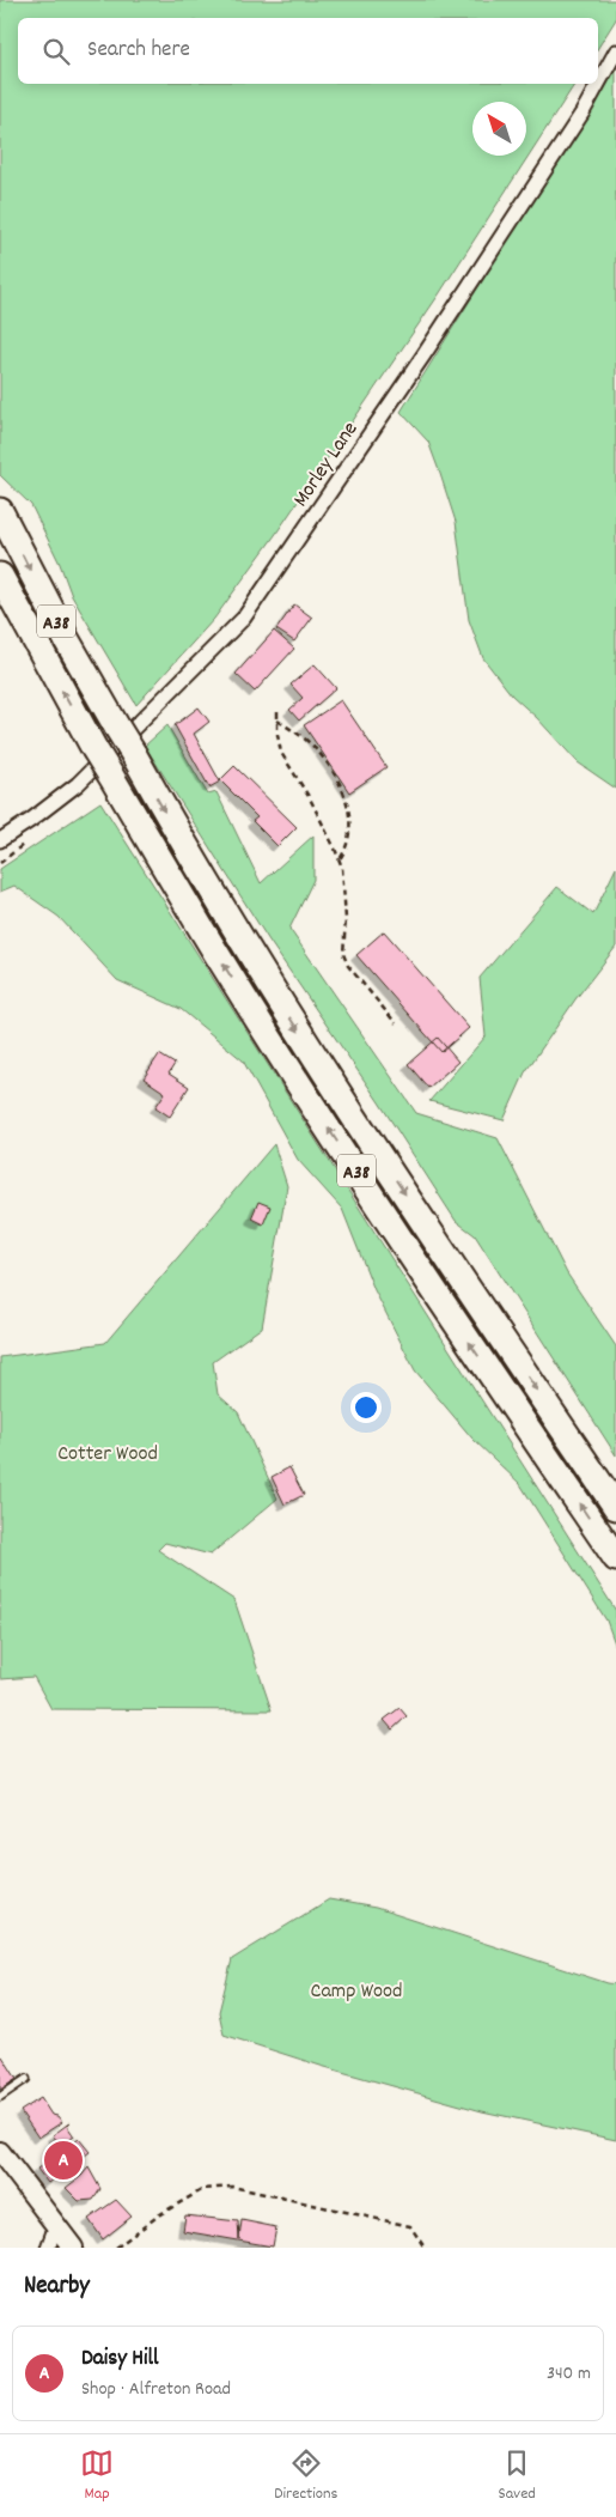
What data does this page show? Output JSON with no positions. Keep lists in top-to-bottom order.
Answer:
{
  "streets": {
    "highway": ["A38"],
    "street": ["Morley Lane"]
  },
  "parks": ["Cotter Wood", "Camp Wood"],
  "north": "top left",
  "page": {
    "search": "Search here",
    "pins": "A",
    "heading": "Nearby",
    "list": [
      {
        "mark": "A",
        "name": "Daisy Hill",
        "note": "Shop · Alfreton Road",
        "value": "340 m"
      }
    ],
    "nav": ["Map", "Directions", "Saved"]
  }
}
